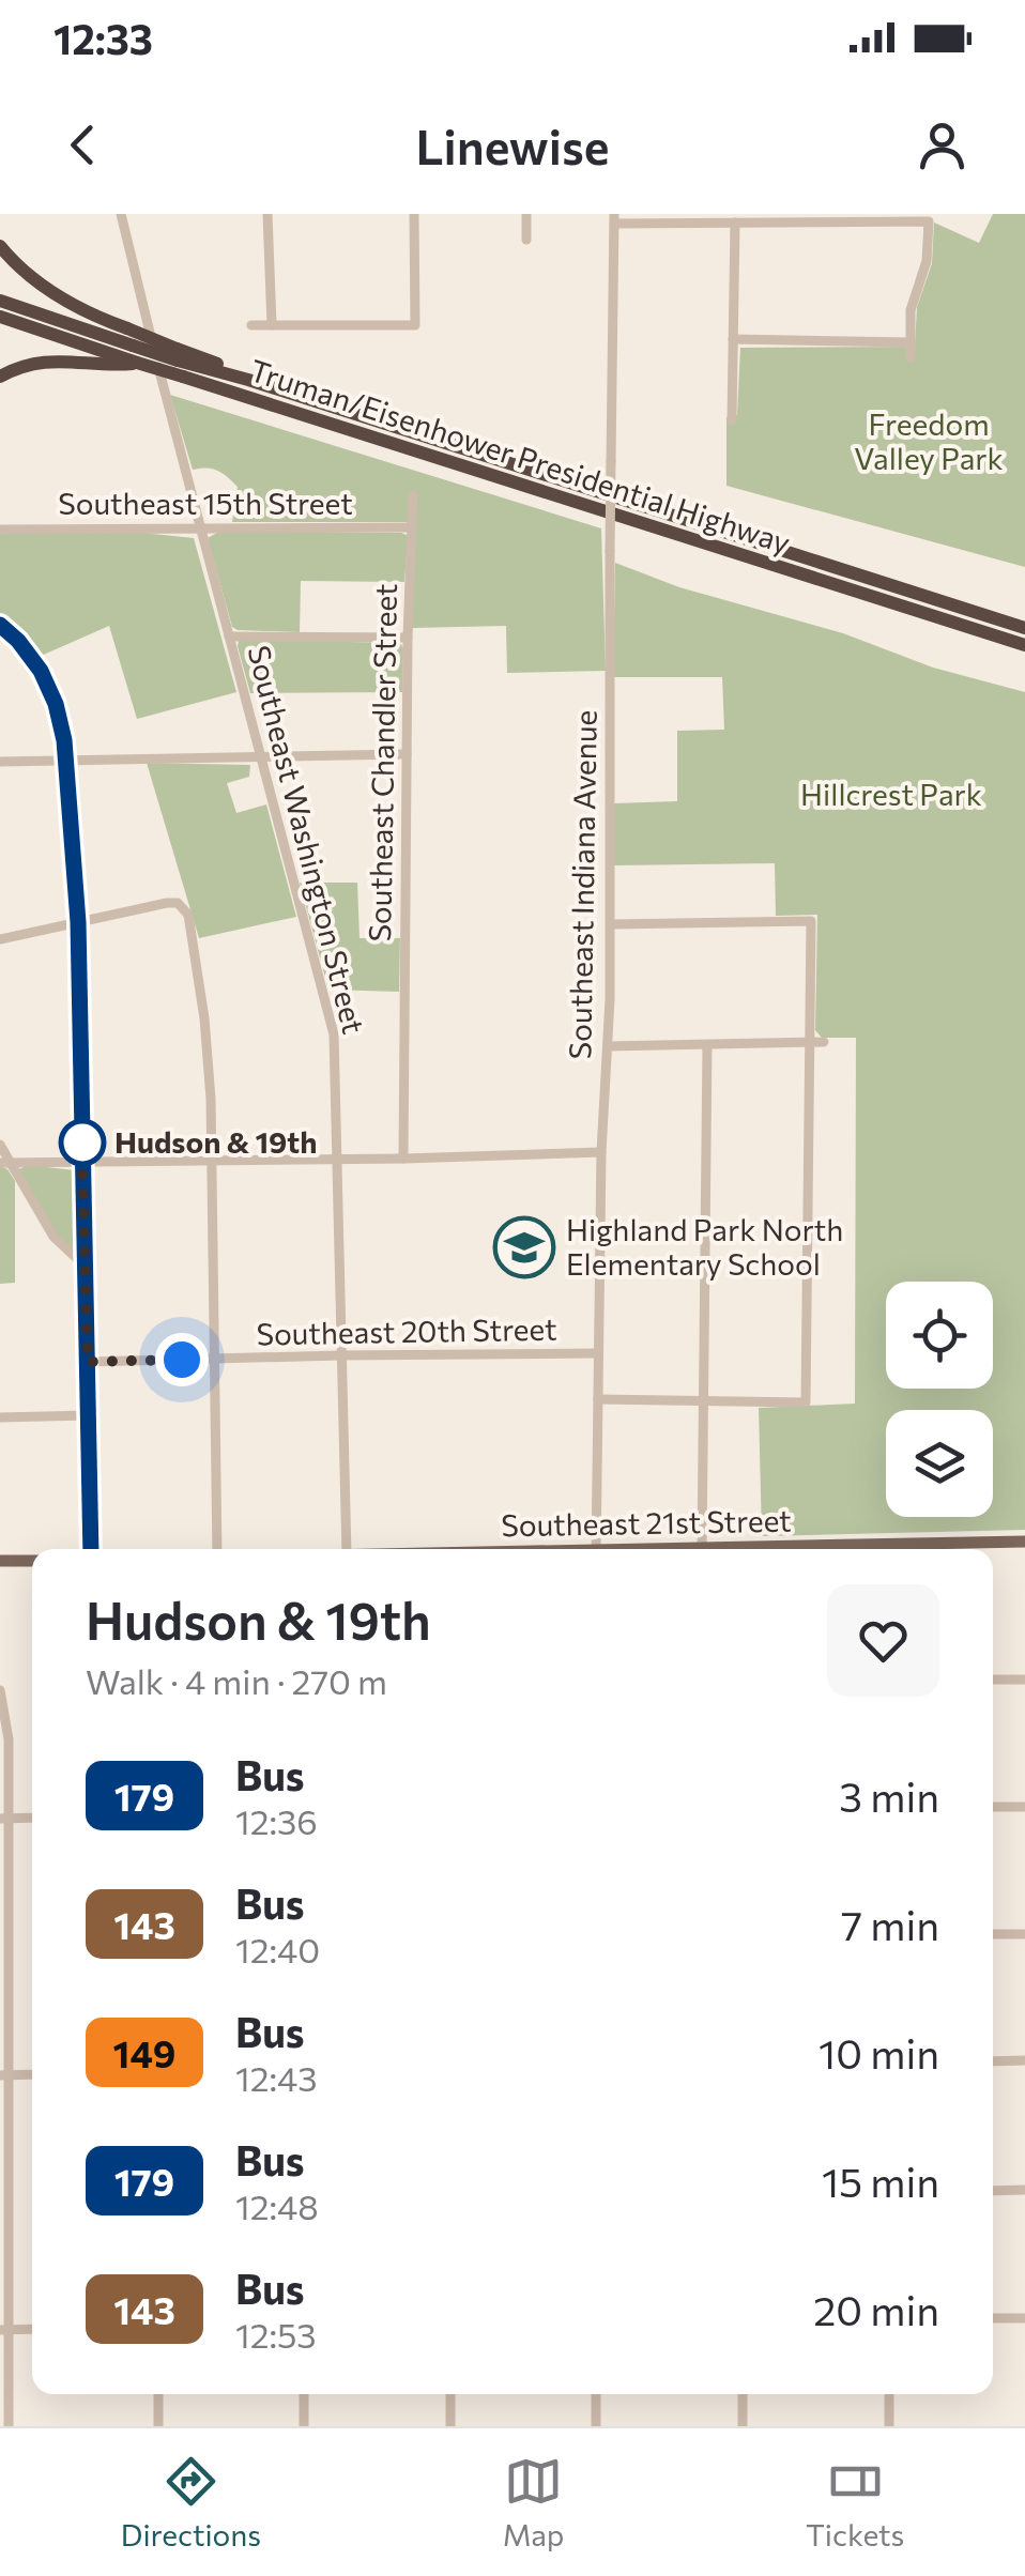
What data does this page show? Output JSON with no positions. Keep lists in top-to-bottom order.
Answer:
{
  "streets": {
    "highway": ["Truman/Eisenhower Presidential Highway"],
    "main road": ["Southeast 21st Street"],
    "street": [
      "Southeast 15th Street",
      "Southeast Chandler Street",
      "Southeast Washington Street",
      "Southeast Indiana Avenue",
      "Southeast 20th Street"
    ]
  },
  "crossings": [
    ["Southeast 15th Street", "Southeast Chandler Street"],
    ["Southeast 15th Street", "Southeast Washington Street"],
    ["Southeast Washington Street", "Southeast 20th Street"],
    ["Southeast Indiana Avenue", "Southeast 20th Street"]
  ],
  "parks": ["Freedom Valley Park", "Hillcrest Park"],
  "places": {
    "other": ["Hudson & 19th"],
    "school or university": ["Highland Park North Elementary School"]
  },
  "lines": ["bus line 179"],
  "page": {
    "status": "12:33",
    "header": "Linewise",
    "heading": ["Hudson & 19th", "Walk · 4 min · 270 m"],
    "list": [
      {
        "mark": "179",
        "name": "Bus",
        "note": "12:36",
        "value": "3 min"
      },
      {
        "mark": "143",
        "name": "Bus",
        "note": "12:40",
        "value": "7 min"
      },
      {
        "mark": "149",
        "name": "Bus",
        "note": "12:43",
        "value": "10 min"
      },
      {
        "mark": "179",
        "name": "Bus",
        "note": "12:48",
        "value": "15 min"
      },
      {
        "mark": "143",
        "name": "Bus",
        "note": "12:53",
        "value": "20 min"
      }
    ],
    "tabs": ["Directions", "Map", "Tickets"]
  }
}
